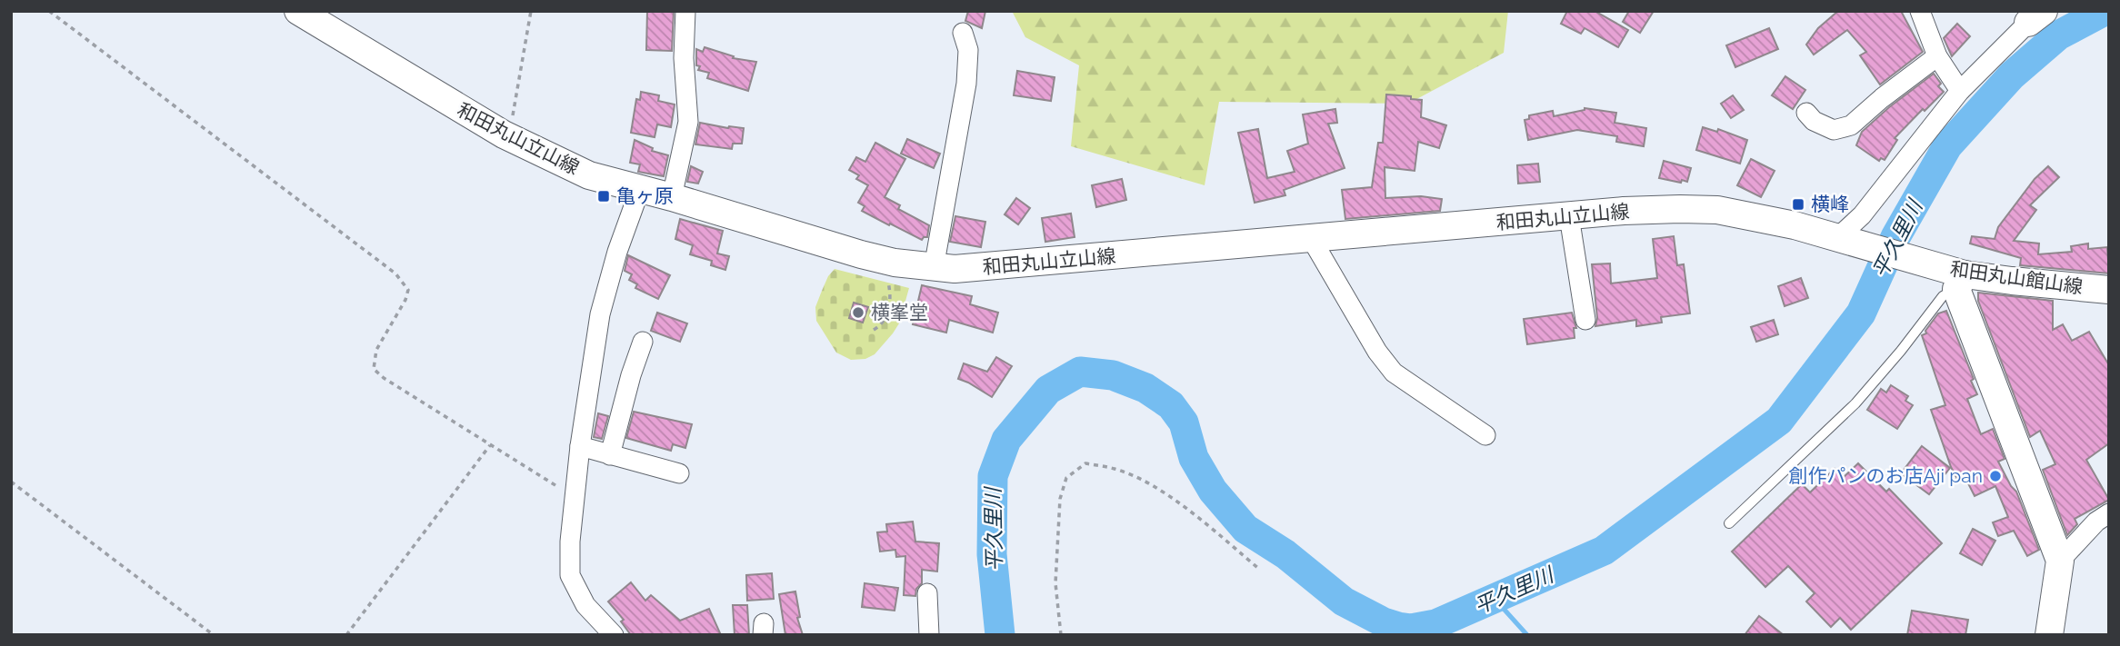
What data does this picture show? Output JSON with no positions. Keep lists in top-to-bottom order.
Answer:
{
  "streets": {
    "main road": ["和田丸山立山線", "和田丸山館山線"]
  },
  "crossings": [
    ["和田丸山立山線", "和田丸山館山線"]
  ],
  "water": ["平久里川"],
  "places": {
    "transit": ["亀ヶ原", "横峰"],
    "other": ["横峯堂", "創作パンのお店Aji pan"]
  }
}
